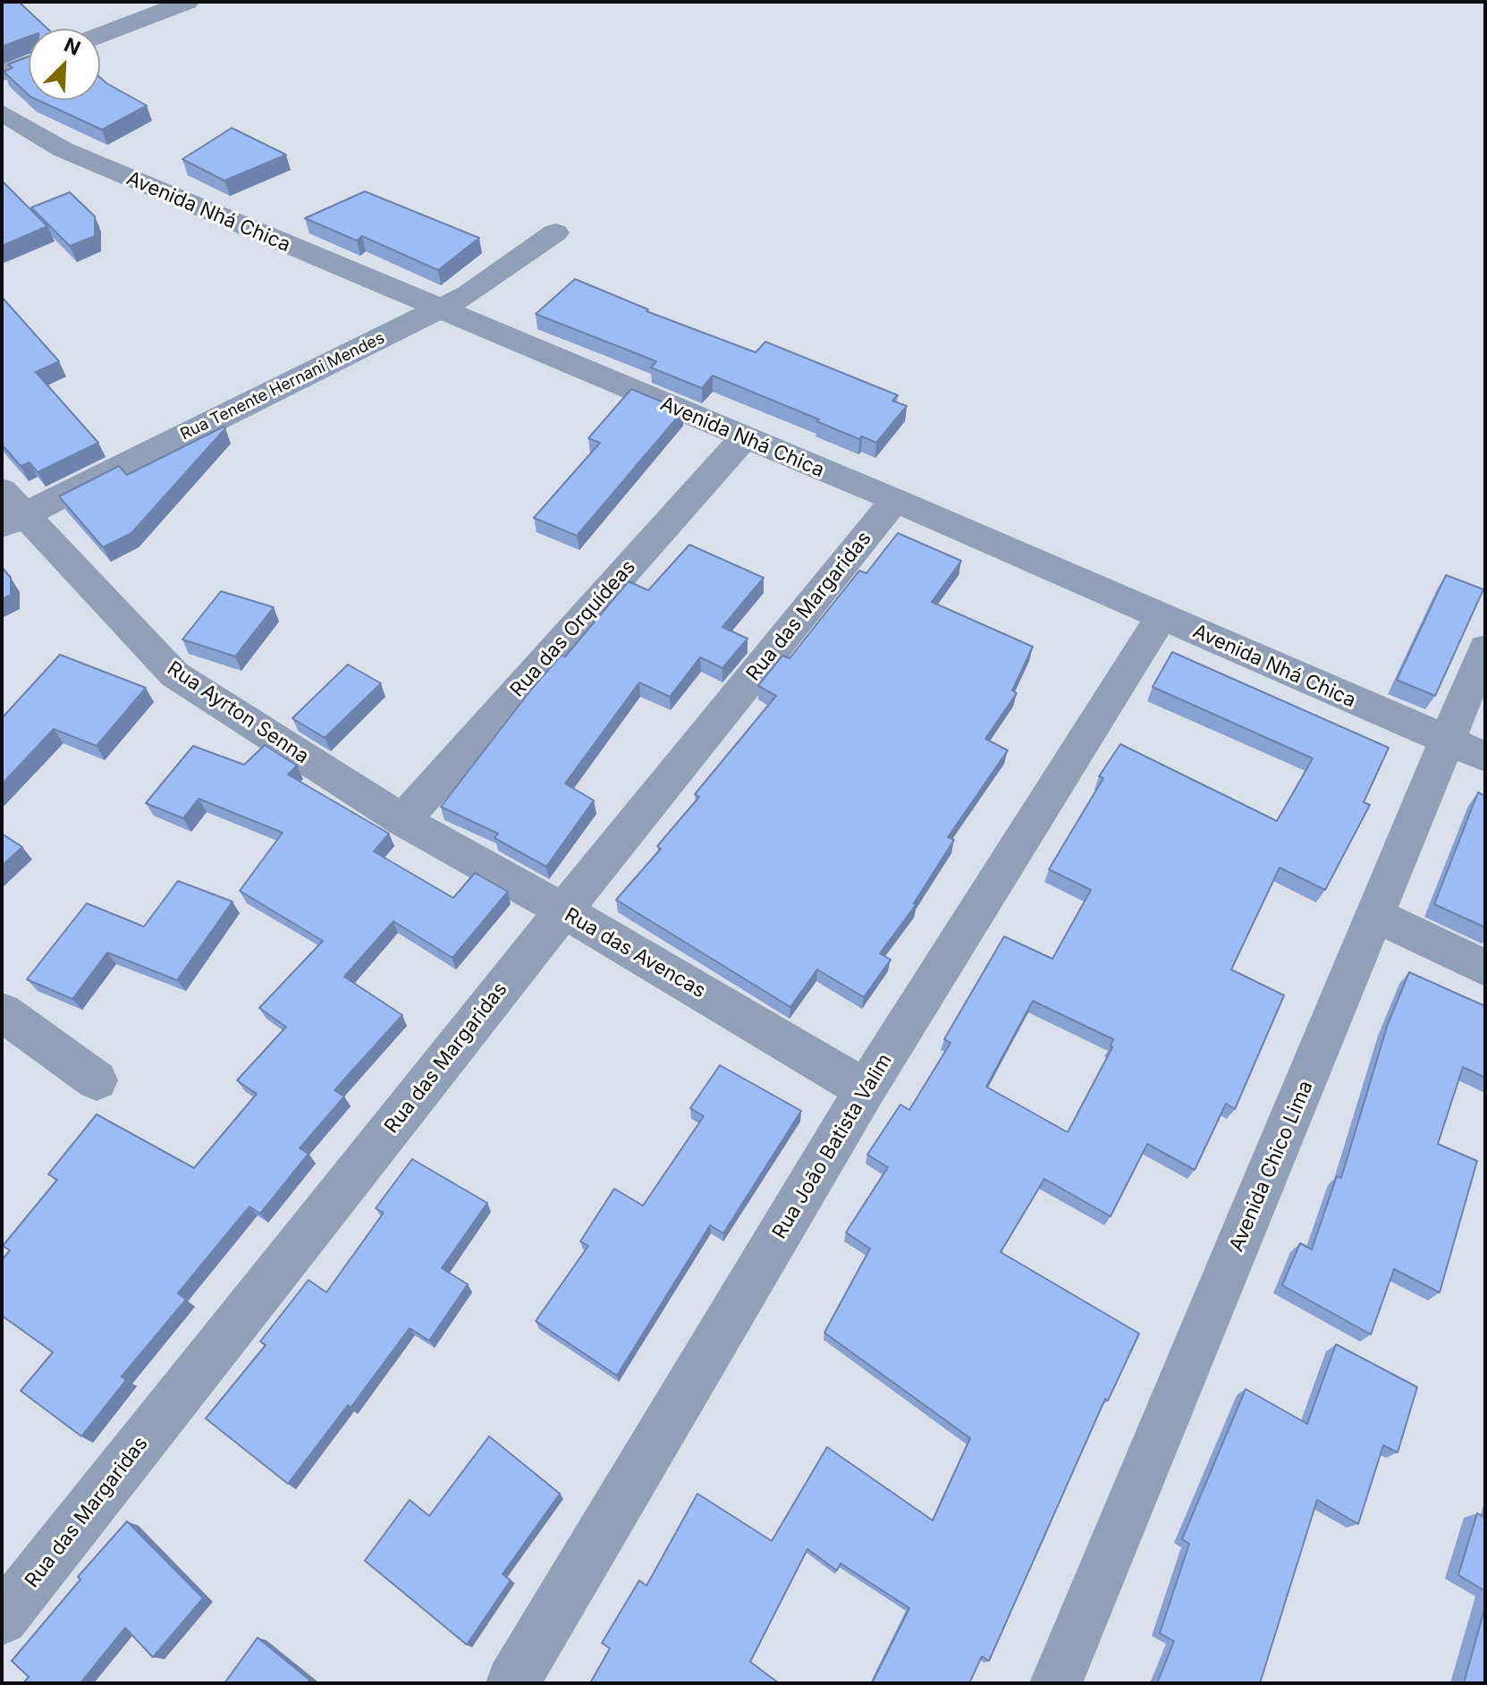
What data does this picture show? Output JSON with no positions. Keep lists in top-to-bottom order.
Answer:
{
  "streets": {
    "street": [
      "Avenida Nhá Chica",
      "Rua Tenente Hernani Mendes",
      "Rua das Margaridas",
      "Rua das Orquídeas",
      "Rua Ayrton Senna",
      "Rua das Avencas",
      "Rua João Batista Valim",
      "Avenida Chico Lima"
    ]
  },
  "crossings": [
    ["Avenida Nhá Chica", "Rua Tenente Hernani Mendes"],
    ["Avenida Nhá Chica", "Rua das Margaridas"],
    ["Avenida Nhá Chica", "Rua das Orquídeas"],
    ["Avenida Nhá Chica", "Rua João Batista Valim"],
    ["Avenida Nhá Chica", "Avenida Chico Lima"],
    ["Rua Tenente Hernani Mendes", "Rua Ayrton Senna"],
    ["Rua das Margaridas", "Rua das Avencas"],
    ["Rua das Orquídeas", "Rua Ayrton Senna"],
    ["Rua das Orquídeas", "Rua das Avencas"],
    ["Rua Ayrton Senna", "Rua das Avencas"],
    ["Rua das Avencas", "Rua João Batista Valim"]
  ],
  "north": "top right"
}
